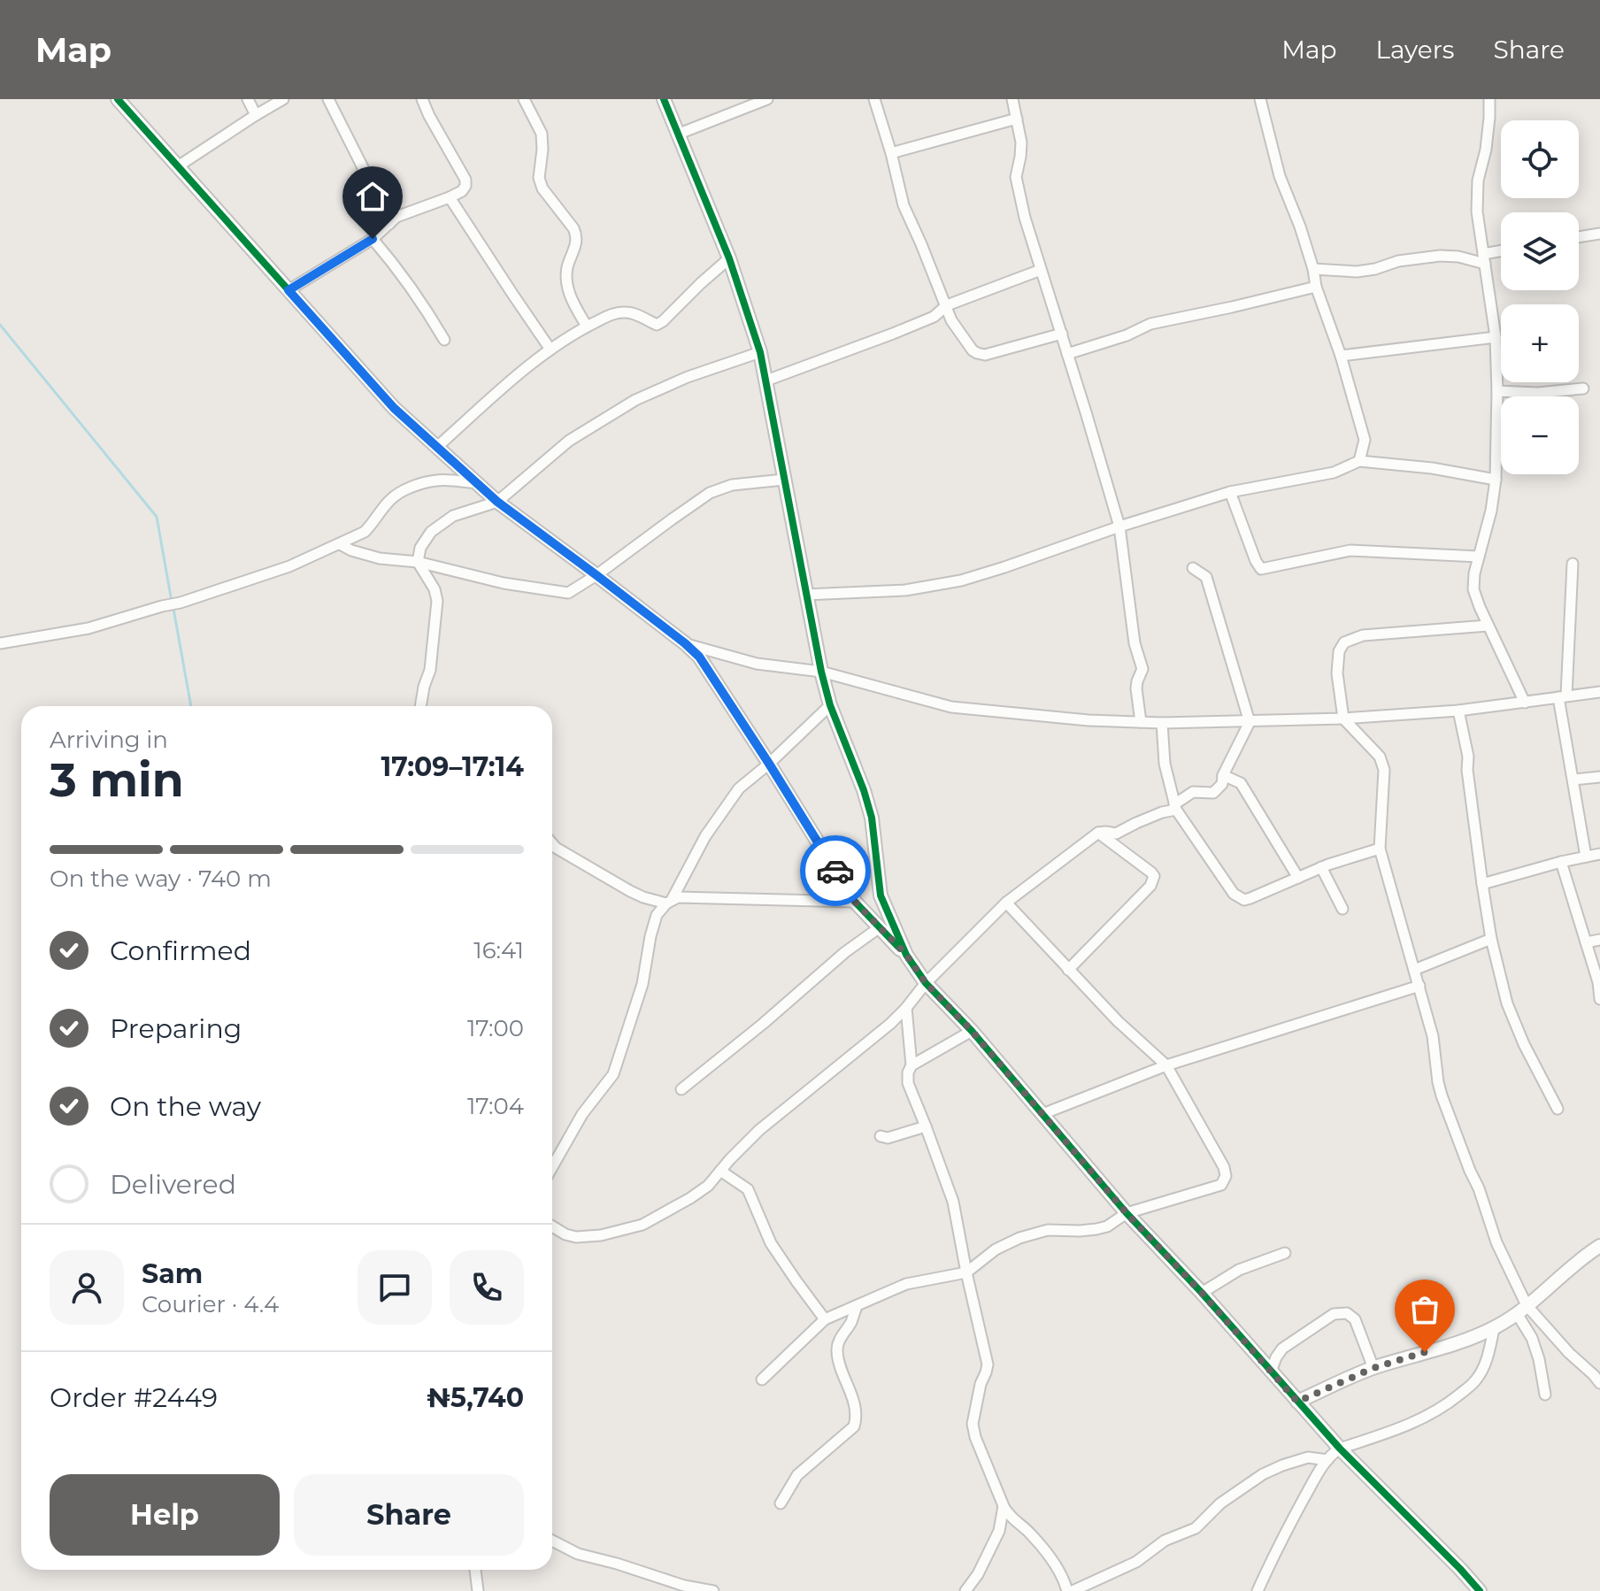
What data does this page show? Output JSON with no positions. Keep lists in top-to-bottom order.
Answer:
{
  "page": {
    "header": "Map",
    "nav": ["Map", "Layers", "Share"],
    "map_buttons": ["+", "−"],
    "heading": ["3 min", "Arriving in", "17:09–17:14"],
    "panel": [
      "Sam",
      "Courier · 4.4",
      "Order #2449",
      "₦5,740"
    ],
    "bar": "On the way · 740 m",
    "list": [
      ["Confirmed", "16:41"],
      ["Preparing", "17:00"],
      ["On the way", "17:04"],
      "Delivered"
    ],
    "buttons": ["Help", "Share"]
  }
}
